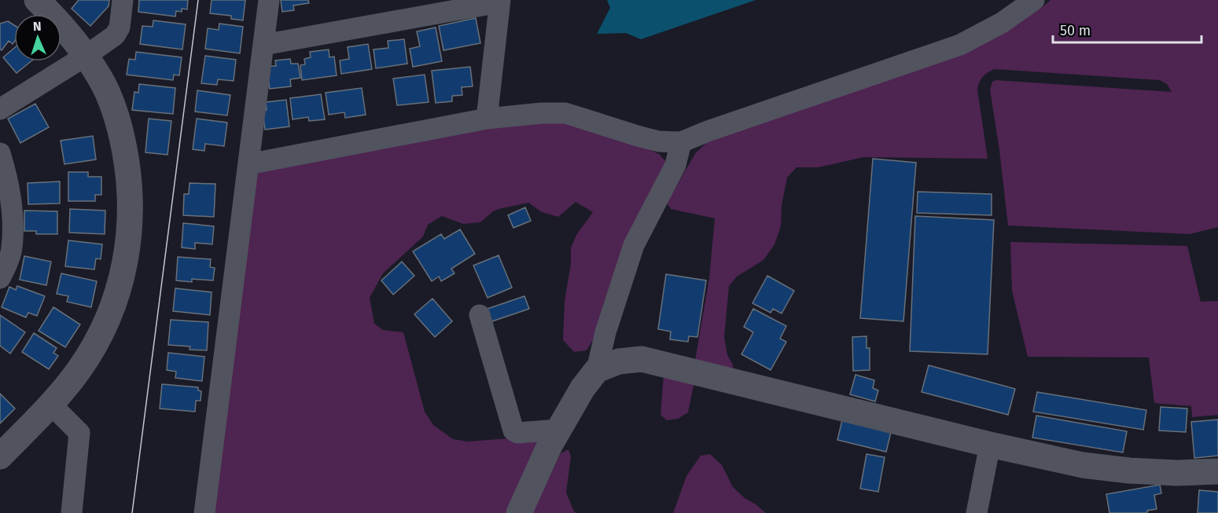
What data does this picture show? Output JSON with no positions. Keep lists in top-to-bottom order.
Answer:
{
  "scale_bar": "50 m",
  "north": "top"
}
